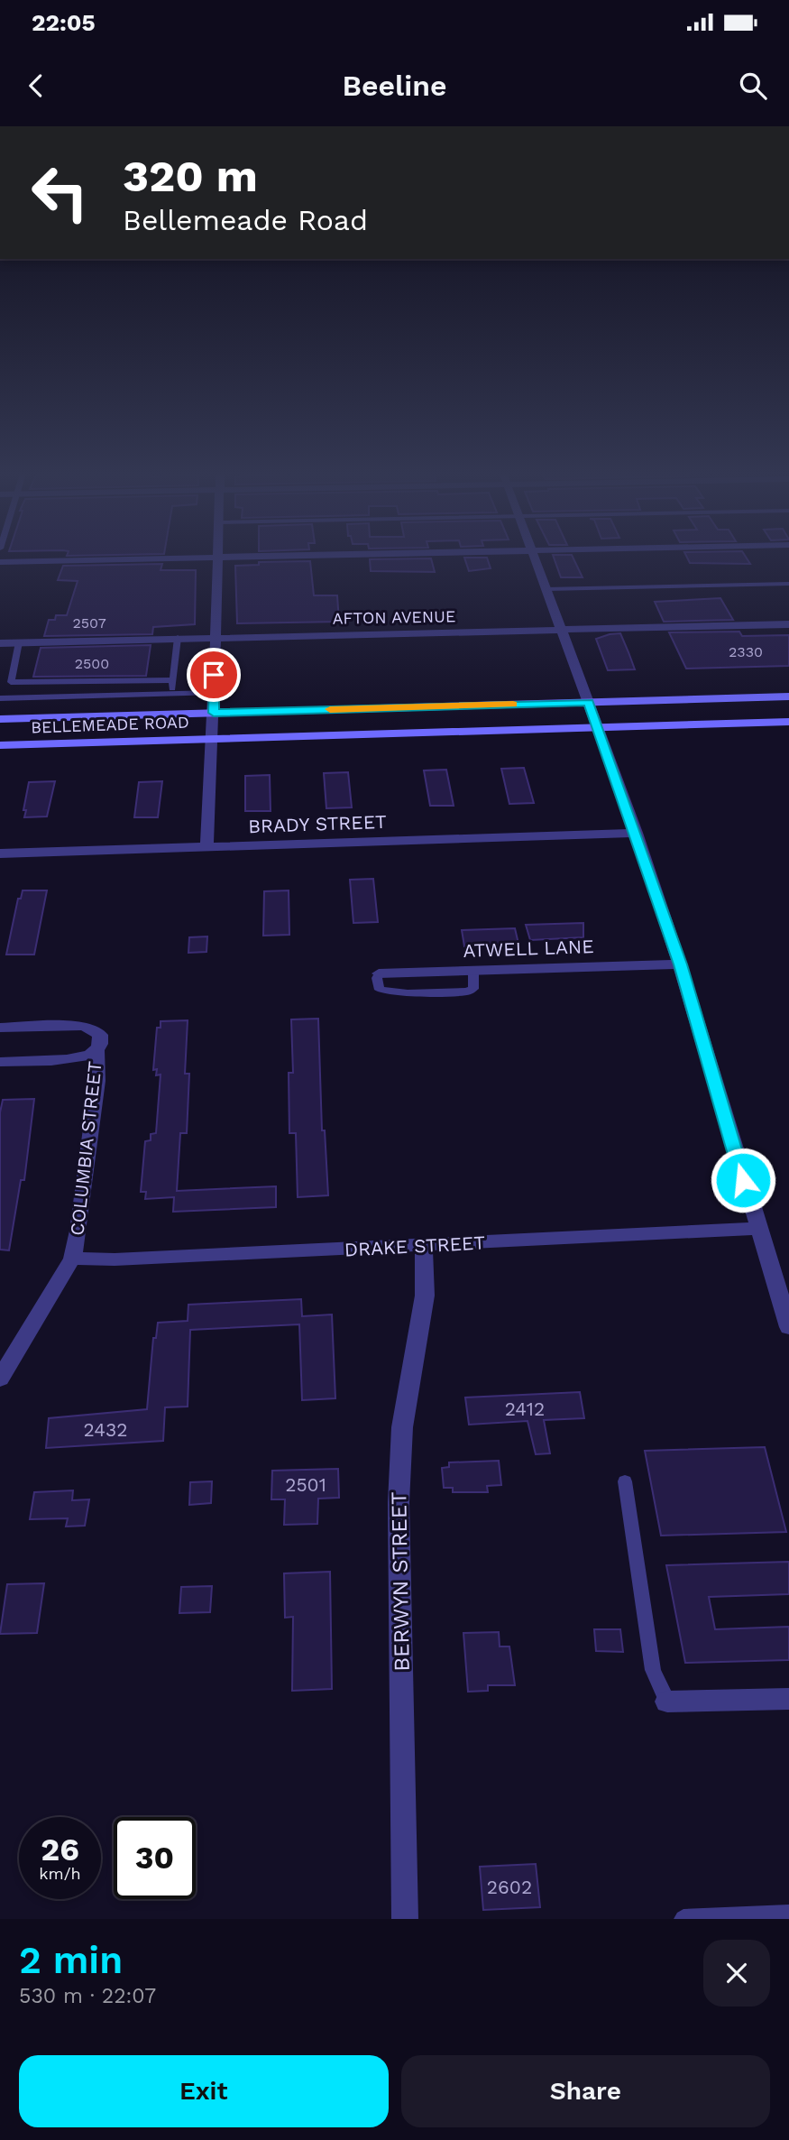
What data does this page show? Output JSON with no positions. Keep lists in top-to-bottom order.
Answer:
{
  "streets": {
    "main road": ["BELLEMEADE ROAD"],
    "street": [
      "AFTON AVENUE",
      "BRADY STREET",
      "ATWELL LANE",
      "COLUMBIA STREET",
      "DRAKE STREET",
      "BERWYN STREET"
    ]
  },
  "crossings": [
    ["COLUMBIA STREET", "DRAKE STREET"],
    ["DRAKE STREET", "BERWYN STREET"]
  ],
  "house_numbers": [
    "2507",
    "2330",
    "2500",
    "2412",
    "2432",
    "2501",
    "2602"
  ],
  "page": {
    "status": "22:05",
    "header": "Beeline",
    "turn": ["320 m", "Bellemeade Road"],
    "speed": "26 km/h",
    "limit": "30",
    "heading": ["2 min", "530 m · 22:07"],
    "buttons": ["Exit", "Share"]
  }
}
